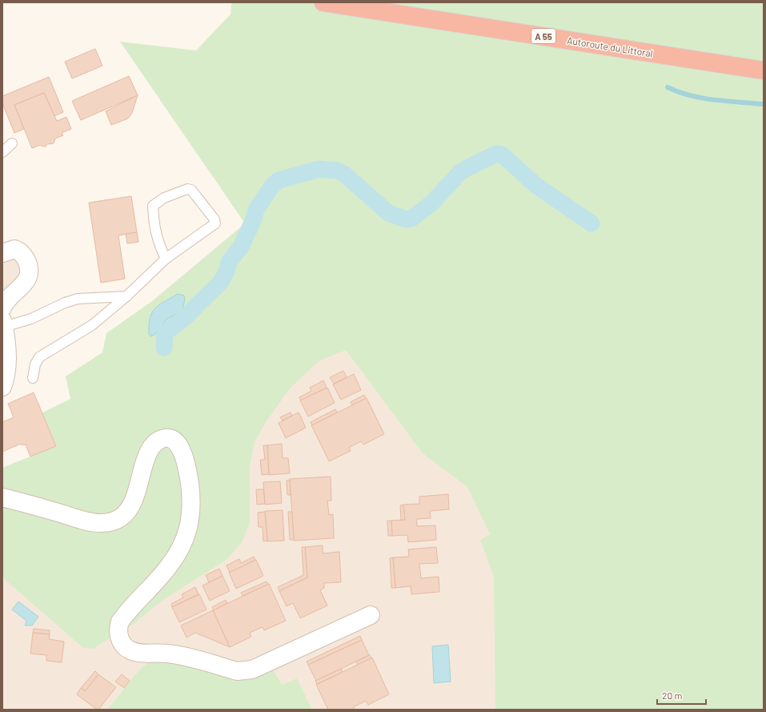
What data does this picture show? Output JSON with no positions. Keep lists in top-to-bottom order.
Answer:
{
  "streets": {
    "highway": ["A 55", "Autoroute du Littoral"]
  },
  "scale_bar": "20 m"
}
